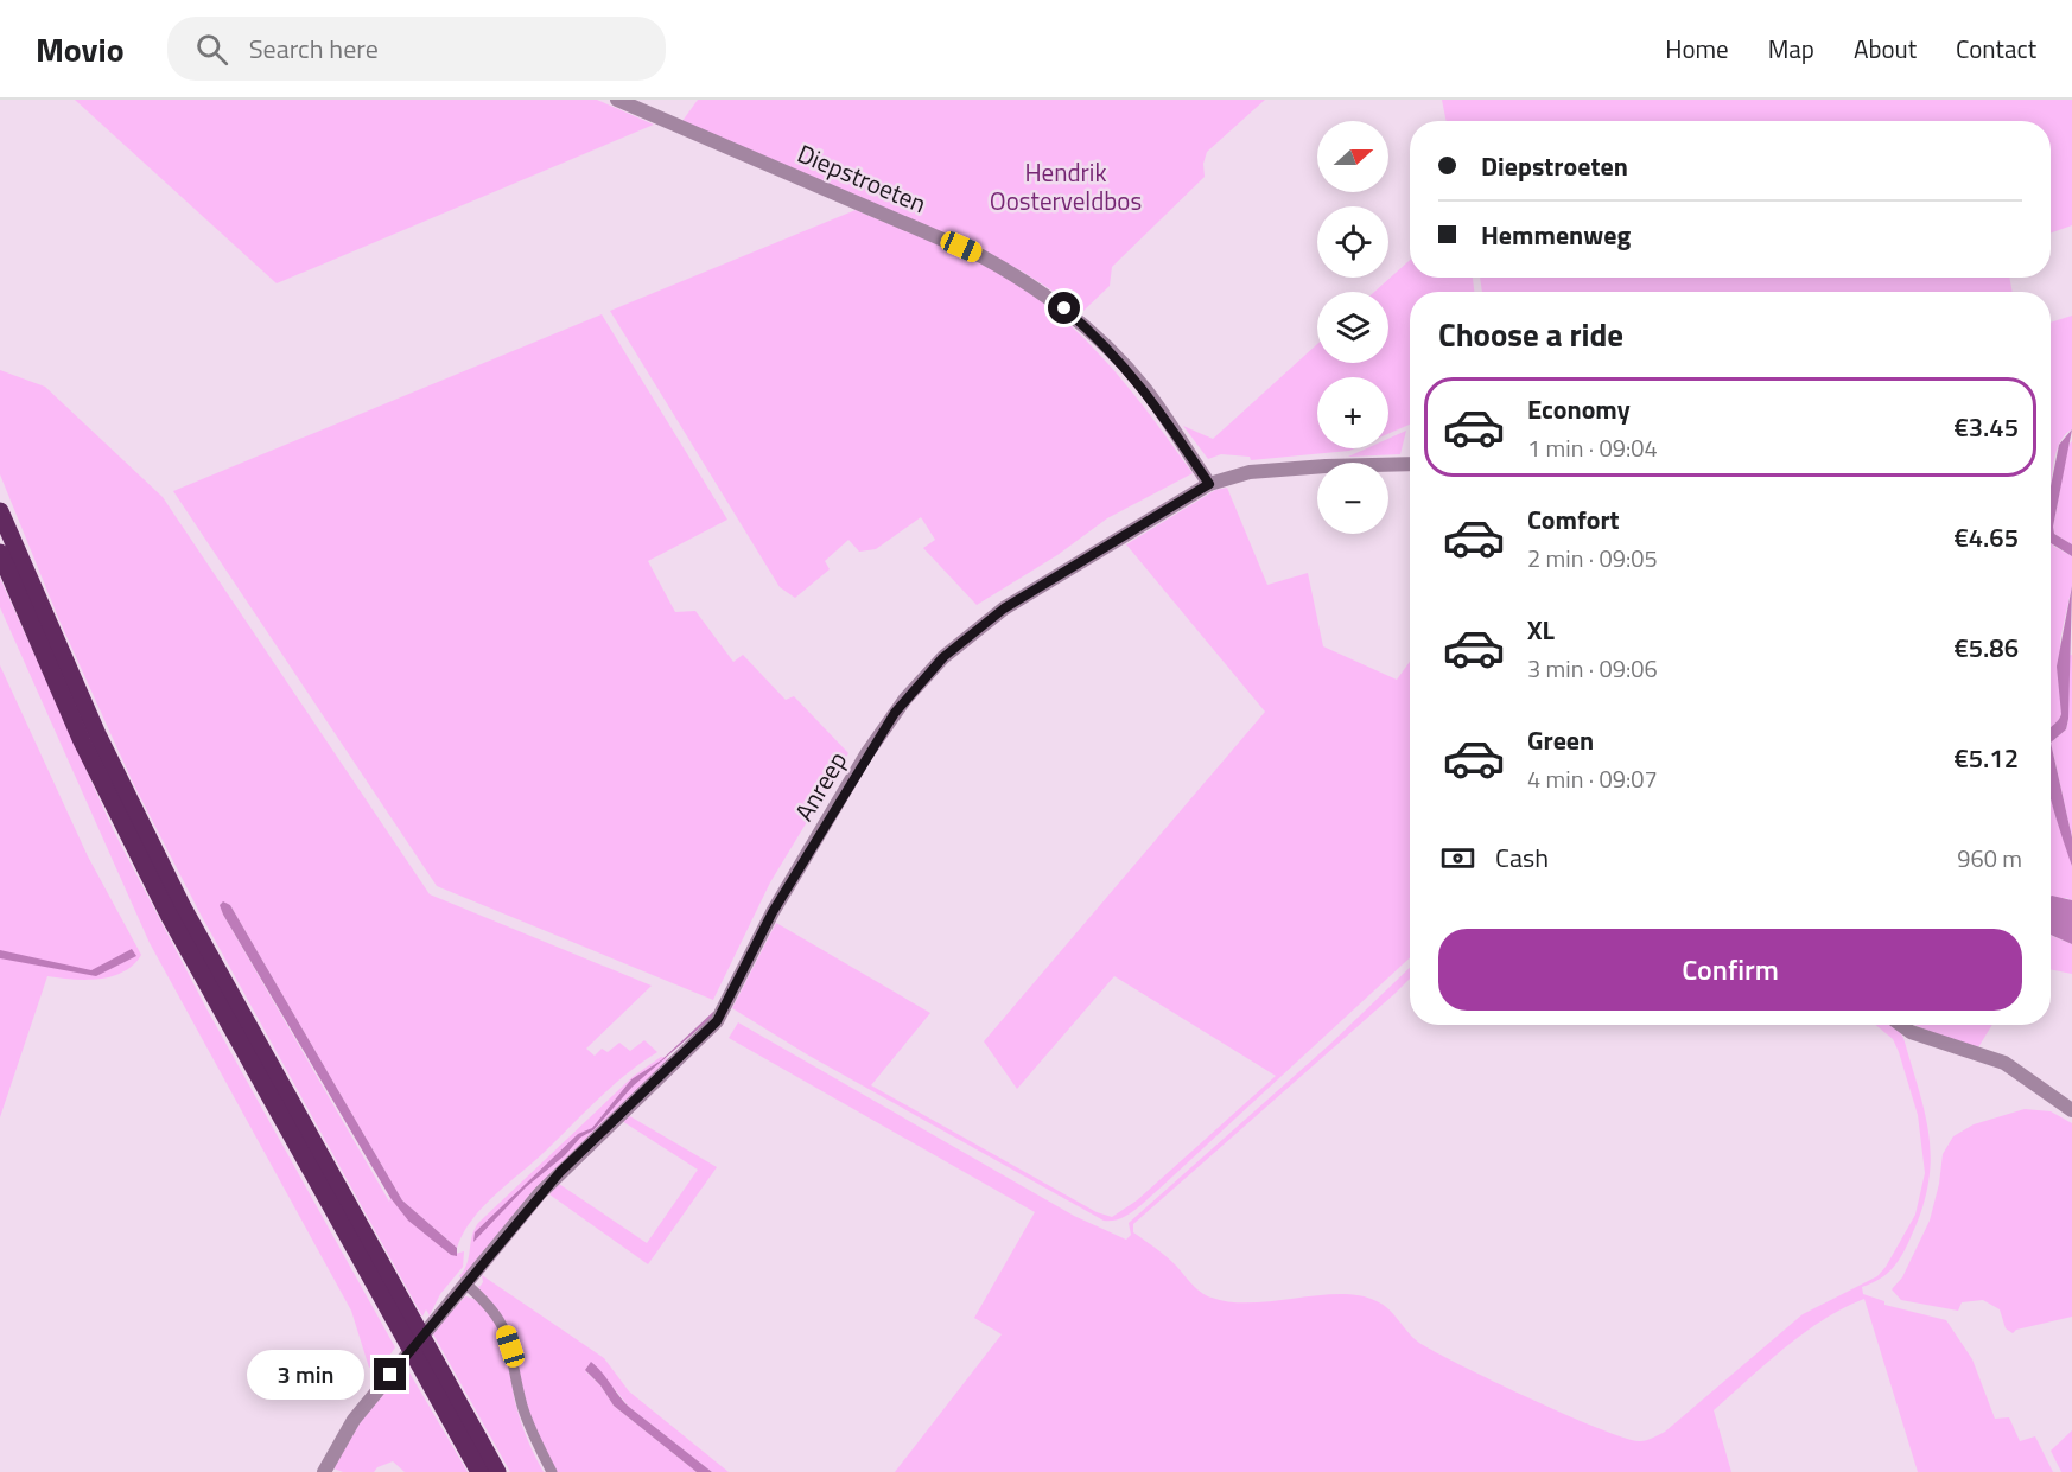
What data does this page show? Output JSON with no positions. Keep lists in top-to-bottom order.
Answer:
{
  "streets": {
    "street": ["Diepstroeten", "Anreep"]
  },
  "crossings": [
    ["Diepstroeten", "Anreep"]
  ],
  "parks": ["Hendrik Oosterveldbos"],
  "north": "right",
  "page": {
    "header": "Movio",
    "search": "Search here",
    "nav": [
      "Home",
      "Map",
      "About",
      "Contact"
    ],
    "map_buttons": ["+", "−"],
    "banner": ["Diepstroeten", "Hemmenweg"],
    "heading": "Choose a ride",
    "list": [
      {
        "name": "Economy",
        "note": "1 min · 09:04",
        "value": "€3.45"
      },
      {
        "name": "Comfort",
        "note": "2 min · 09:05",
        "value": "€4.65"
      },
      {
        "name": "XL",
        "note": "3 min · 09:06",
        "value": "€5.86"
      },
      {
        "name": "Green",
        "note": "4 min · 09:07",
        "value": "€5.12"
      }
    ],
    "pay": ["Cash", "960 m"],
    "buttons": "Confirm",
    "bubble": "3 min"
  }
}
